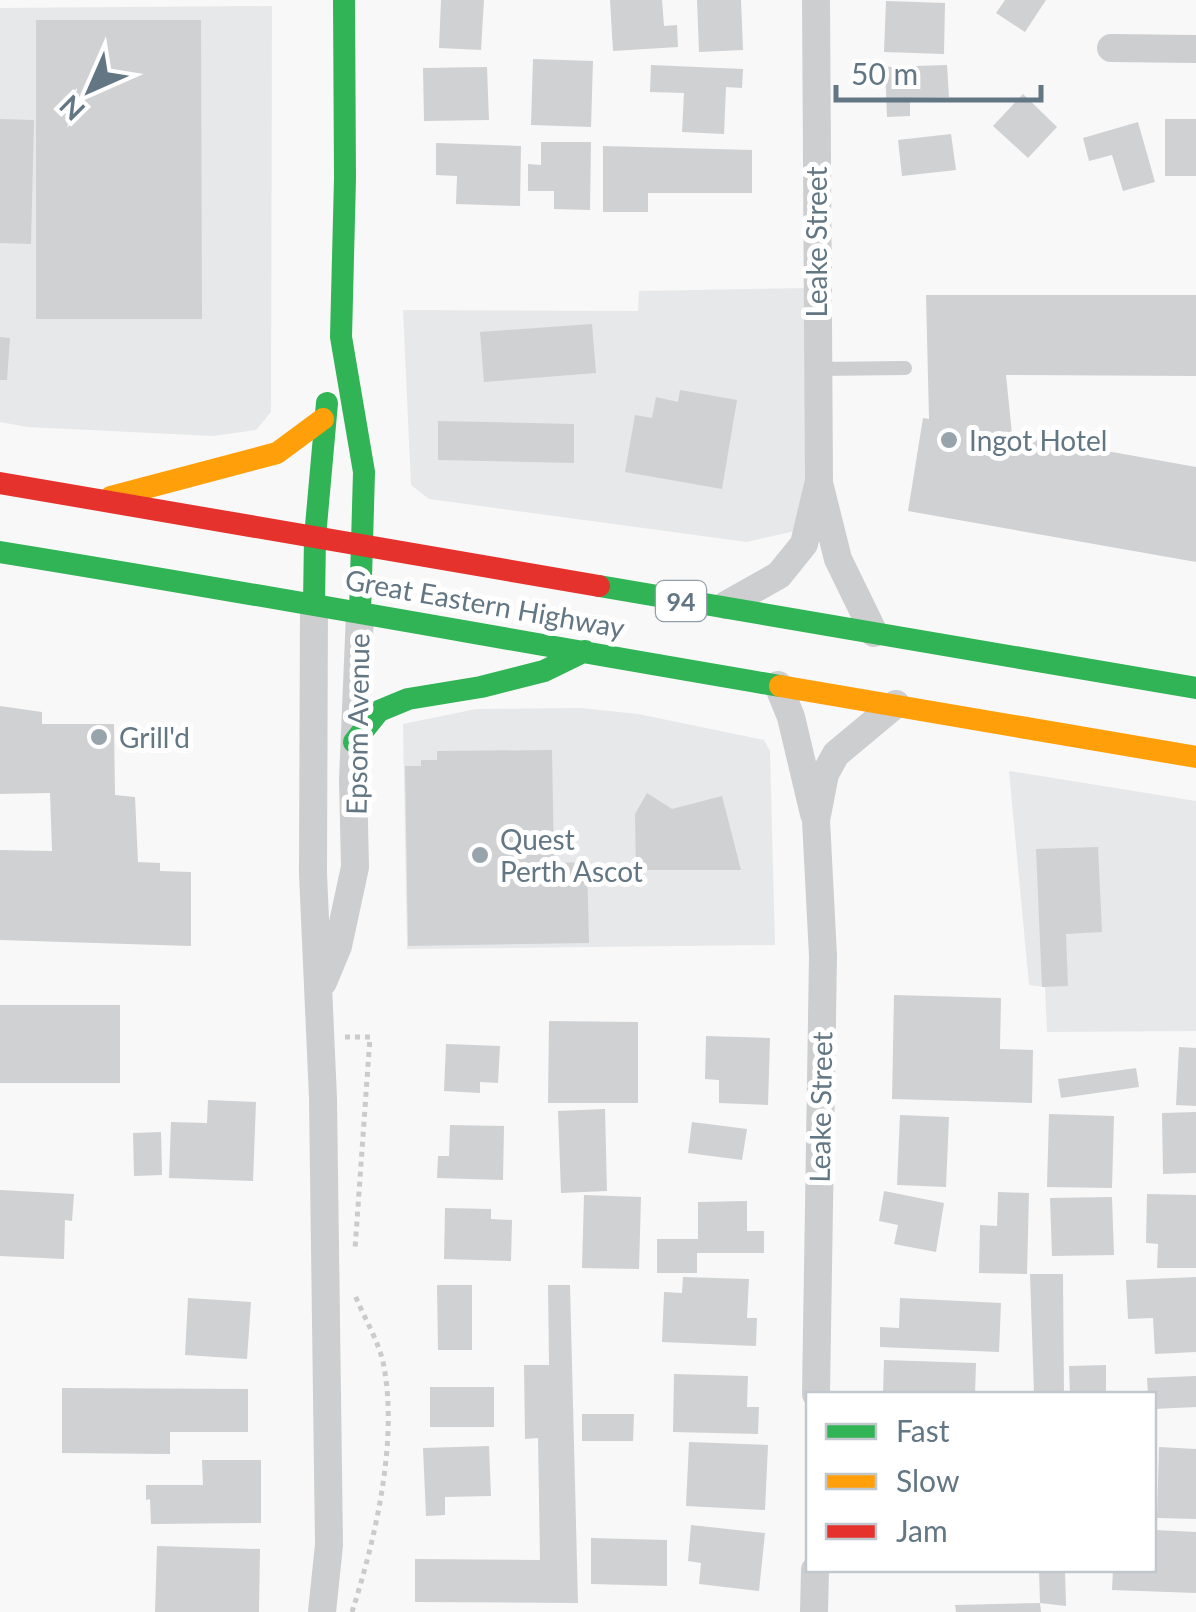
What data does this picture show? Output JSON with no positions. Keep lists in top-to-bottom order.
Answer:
{
  "streets": {
    "main road": ["94", "Great Eastern Highway", "Epsom Avenue"],
    "street": ["Leake Street"]
  },
  "crossings": [
    ["Leake Street", "Great Eastern Highway"],
    ["Great Eastern Highway", "Epsom Avenue"]
  ],
  "places": ["Ingot Hotel", "Grill'd", "Quest Perth Ascot"],
  "legend": ["Fast", "Slow", "Jam"],
  "scale_bar": "50 m",
  "north": "bottom left"
}
